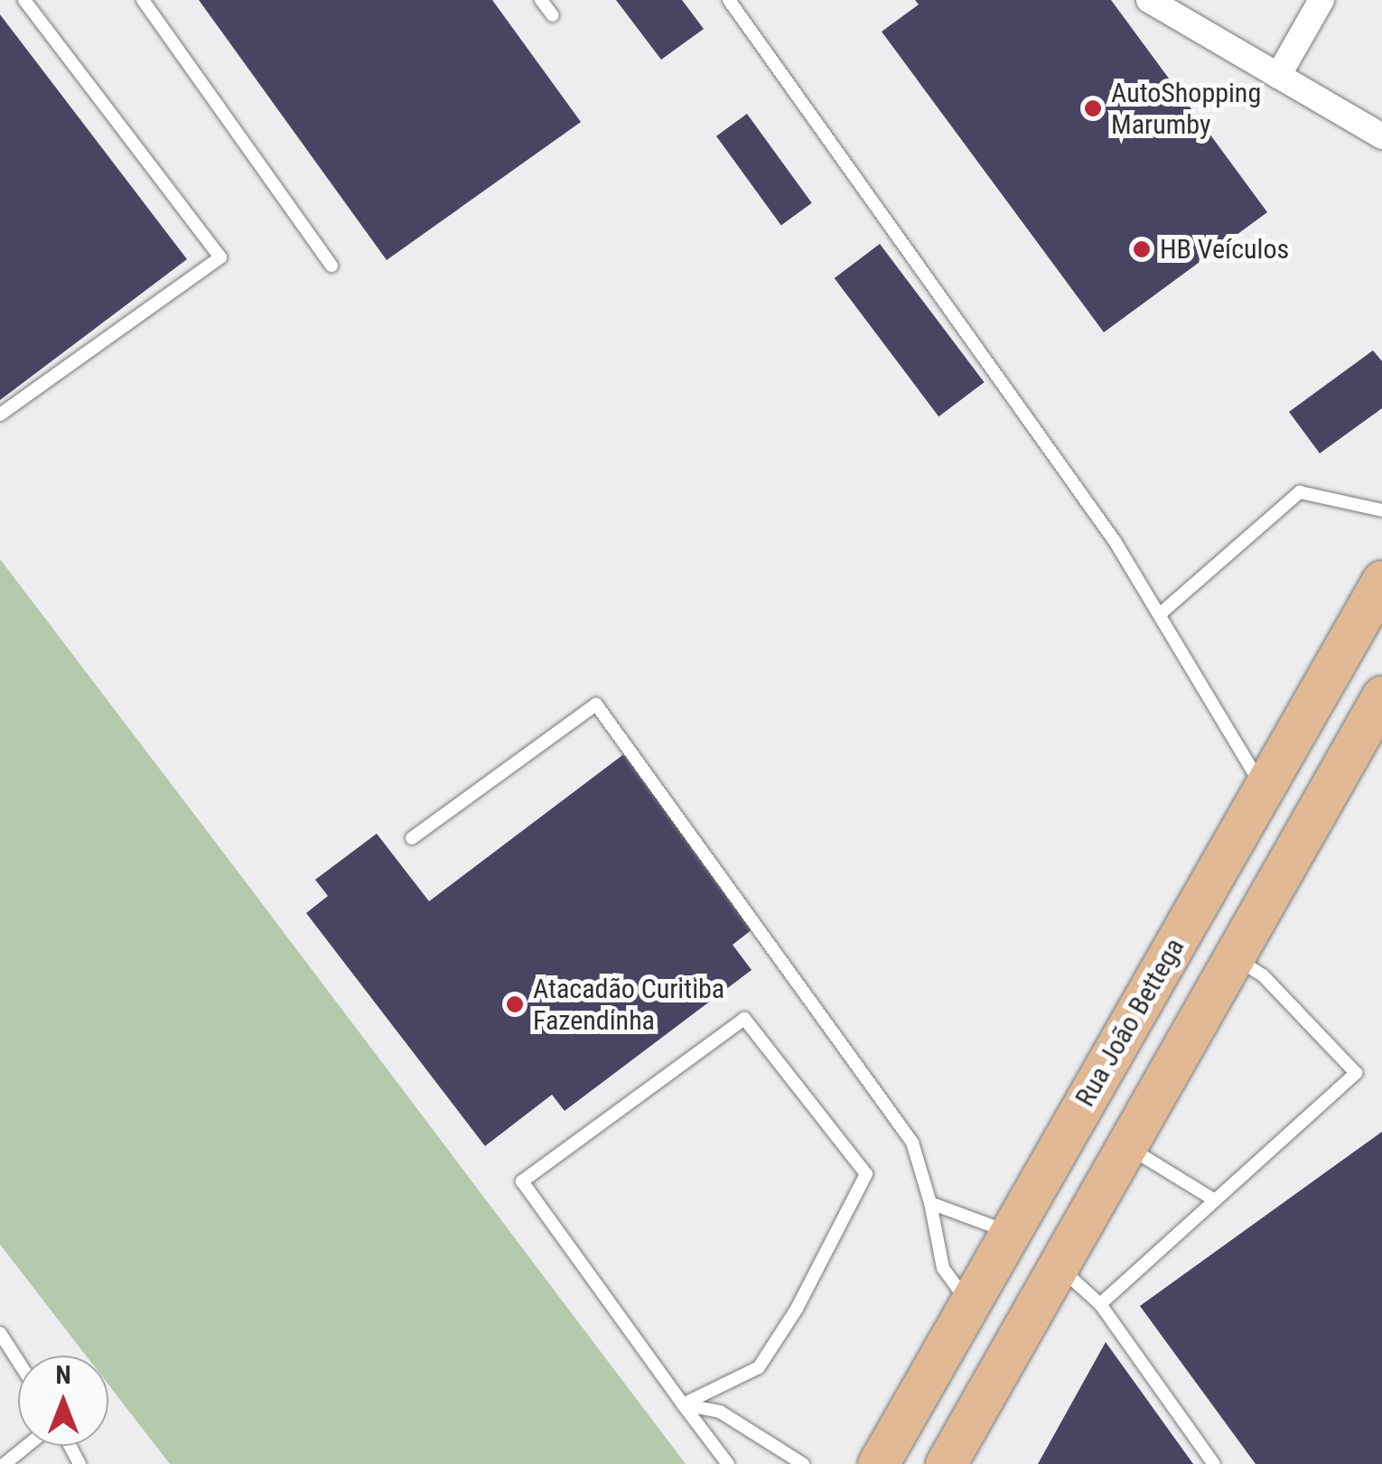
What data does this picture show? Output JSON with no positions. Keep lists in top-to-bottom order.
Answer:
{
  "streets": {
    "main road": ["Rua João Bettega"]
  },
  "places": ["AutoShopping Marumby", "HB Veículos", "Atacadão Curitiba Fazendinha"],
  "north": "top"
}
